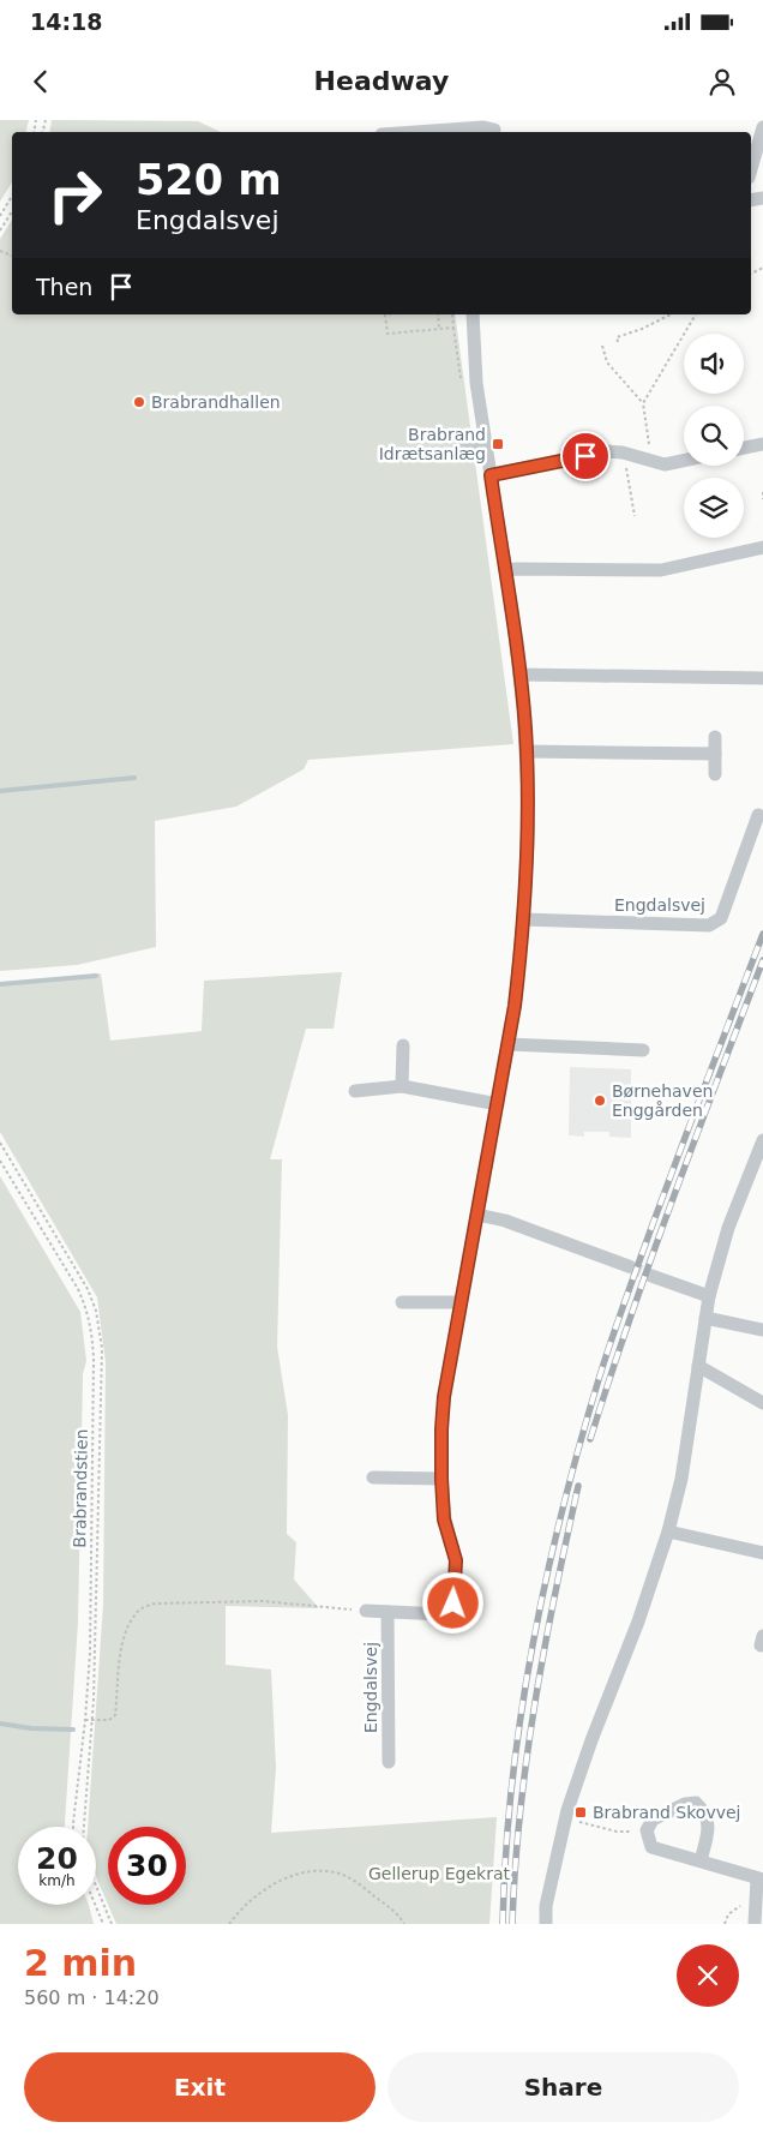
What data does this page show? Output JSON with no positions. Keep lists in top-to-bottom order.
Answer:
{
  "streets": {
    "street": ["Engdalsvej"],
    "path": ["Brabrandstien"]
  },
  "parks": ["Gellerup Egekrat"],
  "places": {
    "other": ["Brabrandhallen", "Børnehaven Enggården"],
    "transit": ["Brabrand Idrætsanlæg", "Brabrand Skovvej"]
  },
  "page": {
    "status": "14:18",
    "header": "Headway",
    "turn": ["520 m", "Engdalsvej"],
    "then": "Then",
    "speed": "20 km/h",
    "limit": "30",
    "heading": ["2 min", "560 m · 14:20"],
    "buttons": ["Exit", "Share"]
  }
}
